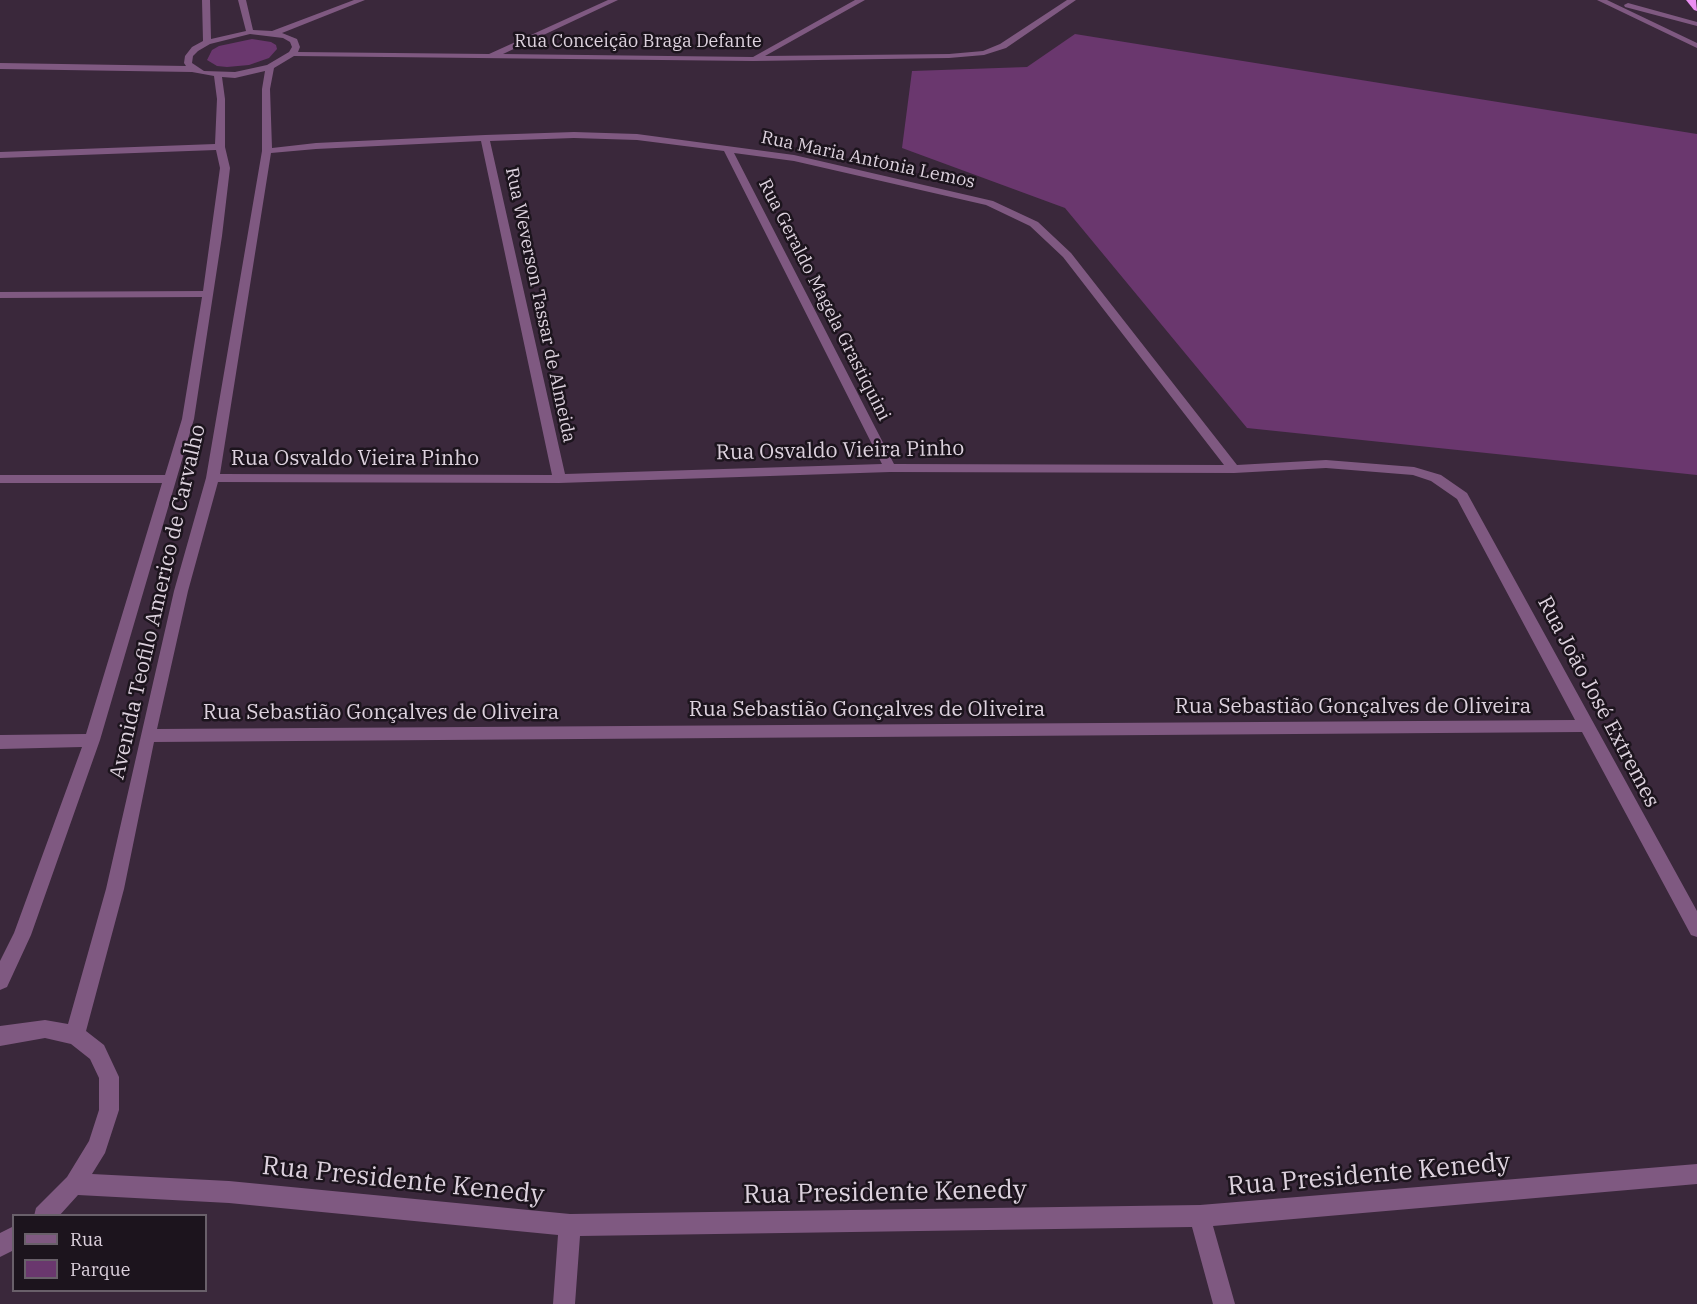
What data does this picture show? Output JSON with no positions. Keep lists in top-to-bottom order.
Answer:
{
  "streets": {
    "street": [
      "Rua Conceição Braga Defante",
      "Rua Maria Antonia Lemos",
      "Rua Geraldo Magela Grastiquini",
      "Rua Weverson Tassar de Almeida",
      "Rua Osvaldo Vieira Pinho",
      "Avenida Teofilo Americo de Carvalho",
      "Rua João José Extremes",
      "Rua Sebastião Gonçalves de Oliveira",
      "Rua Presidente Kenedy"
    ]
  },
  "crossings": [
    ["Rua Maria Antonia Lemos", "Rua Geraldo Magela Grastiquini"],
    ["Rua Maria Antonia Lemos", "Rua Weverson Tassar de Almeida"],
    ["Rua Maria Antonia Lemos", "Rua Osvaldo Vieira Pinho"],
    ["Rua Maria Antonia Lemos", "Avenida Teofilo Americo de Carvalho"],
    ["Rua Geraldo Magela Grastiquini", "Rua Osvaldo Vieira Pinho"],
    ["Rua Weverson Tassar de Almeida", "Rua Osvaldo Vieira Pinho"],
    ["Rua Osvaldo Vieira Pinho", "Avenida Teofilo Americo de Carvalho"],
    ["Rua Osvaldo Vieira Pinho", "Rua João José Extremes"],
    ["Avenida Teofilo Americo de Carvalho", "Rua Sebastião Gonçalves de Oliveira"],
    ["Rua João José Extremes", "Rua Sebastião Gonçalves de Oliveira"]
  ],
  "legend": ["Rua", "Parque"]
}
